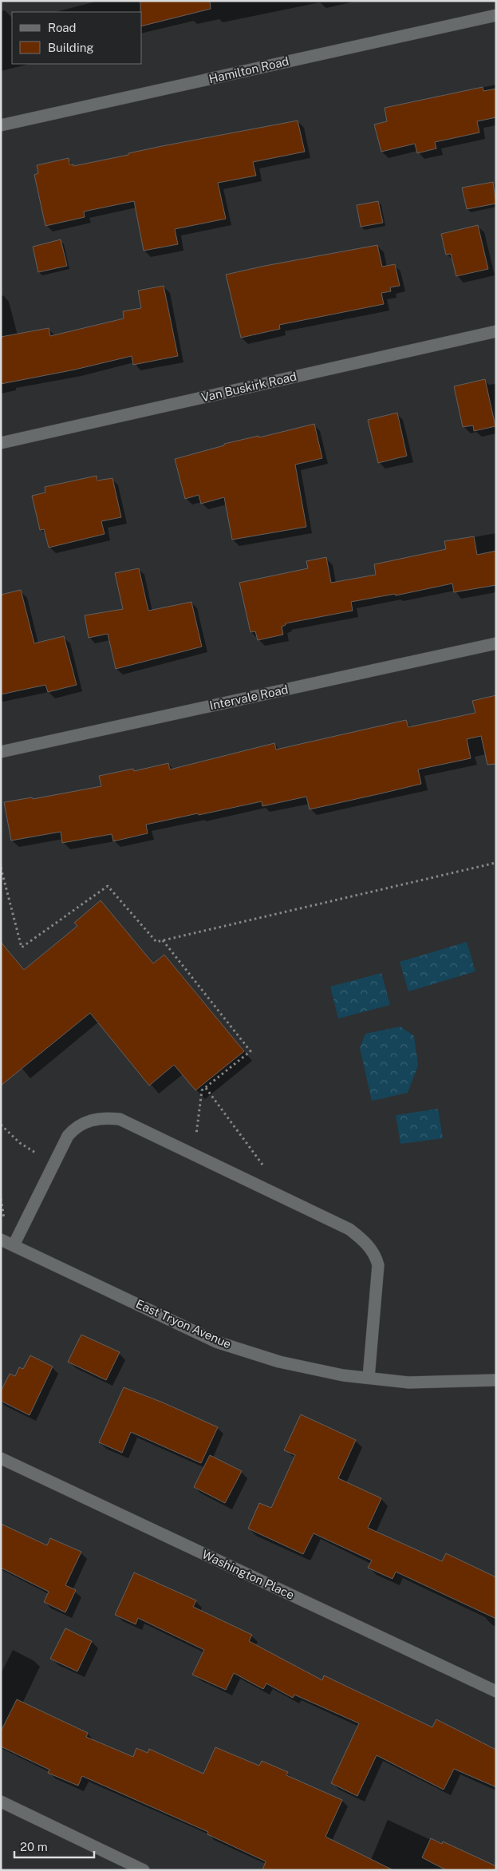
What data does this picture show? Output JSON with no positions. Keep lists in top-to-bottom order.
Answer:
{
  "streets": {
    "street": [
      "Hamilton Road",
      "Van Buskirk Road",
      "Intervale Road",
      "East Tryon Avenue",
      "Washington Place"
    ]
  },
  "legend": ["Road", "Building"],
  "scale_bar": "20 m"
}
